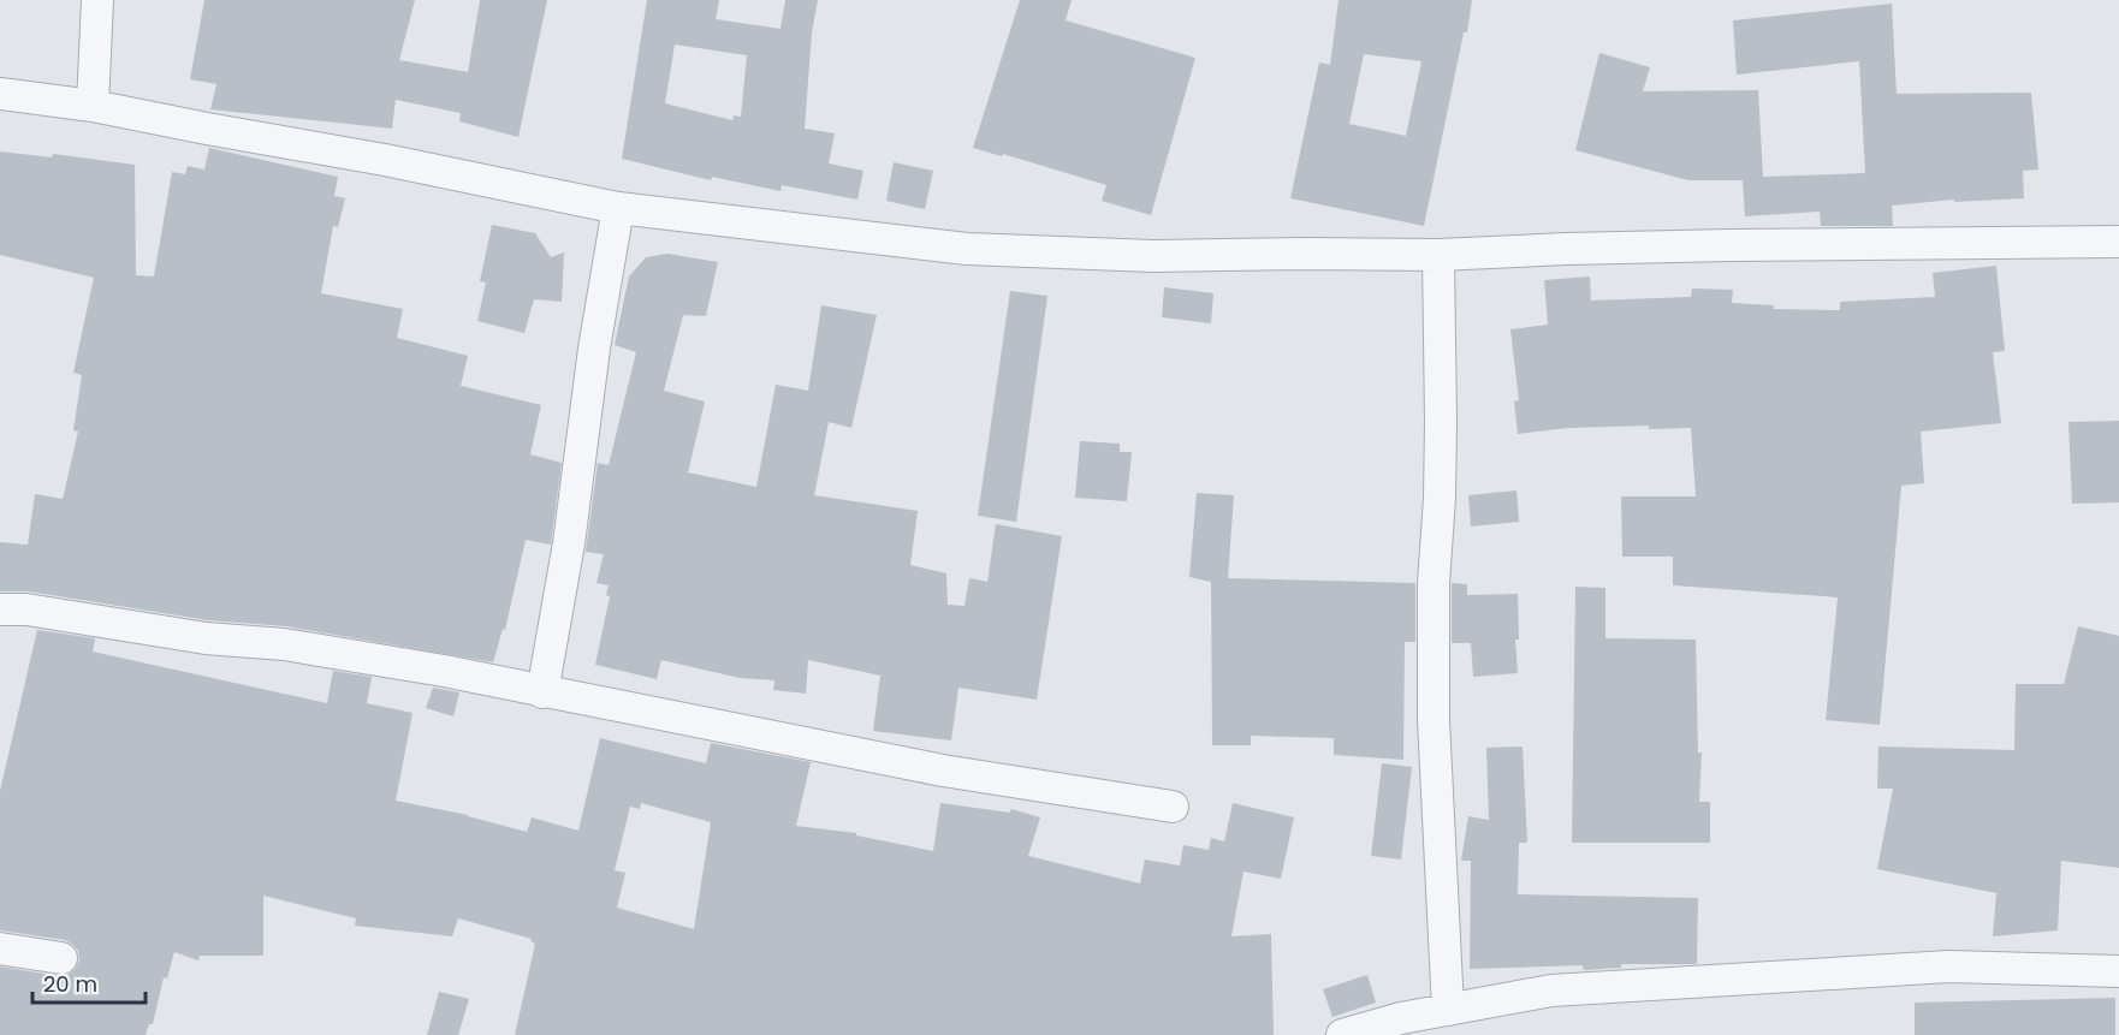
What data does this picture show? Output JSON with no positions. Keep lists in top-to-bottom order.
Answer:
{
  "scale_bar": "20 m"
}
